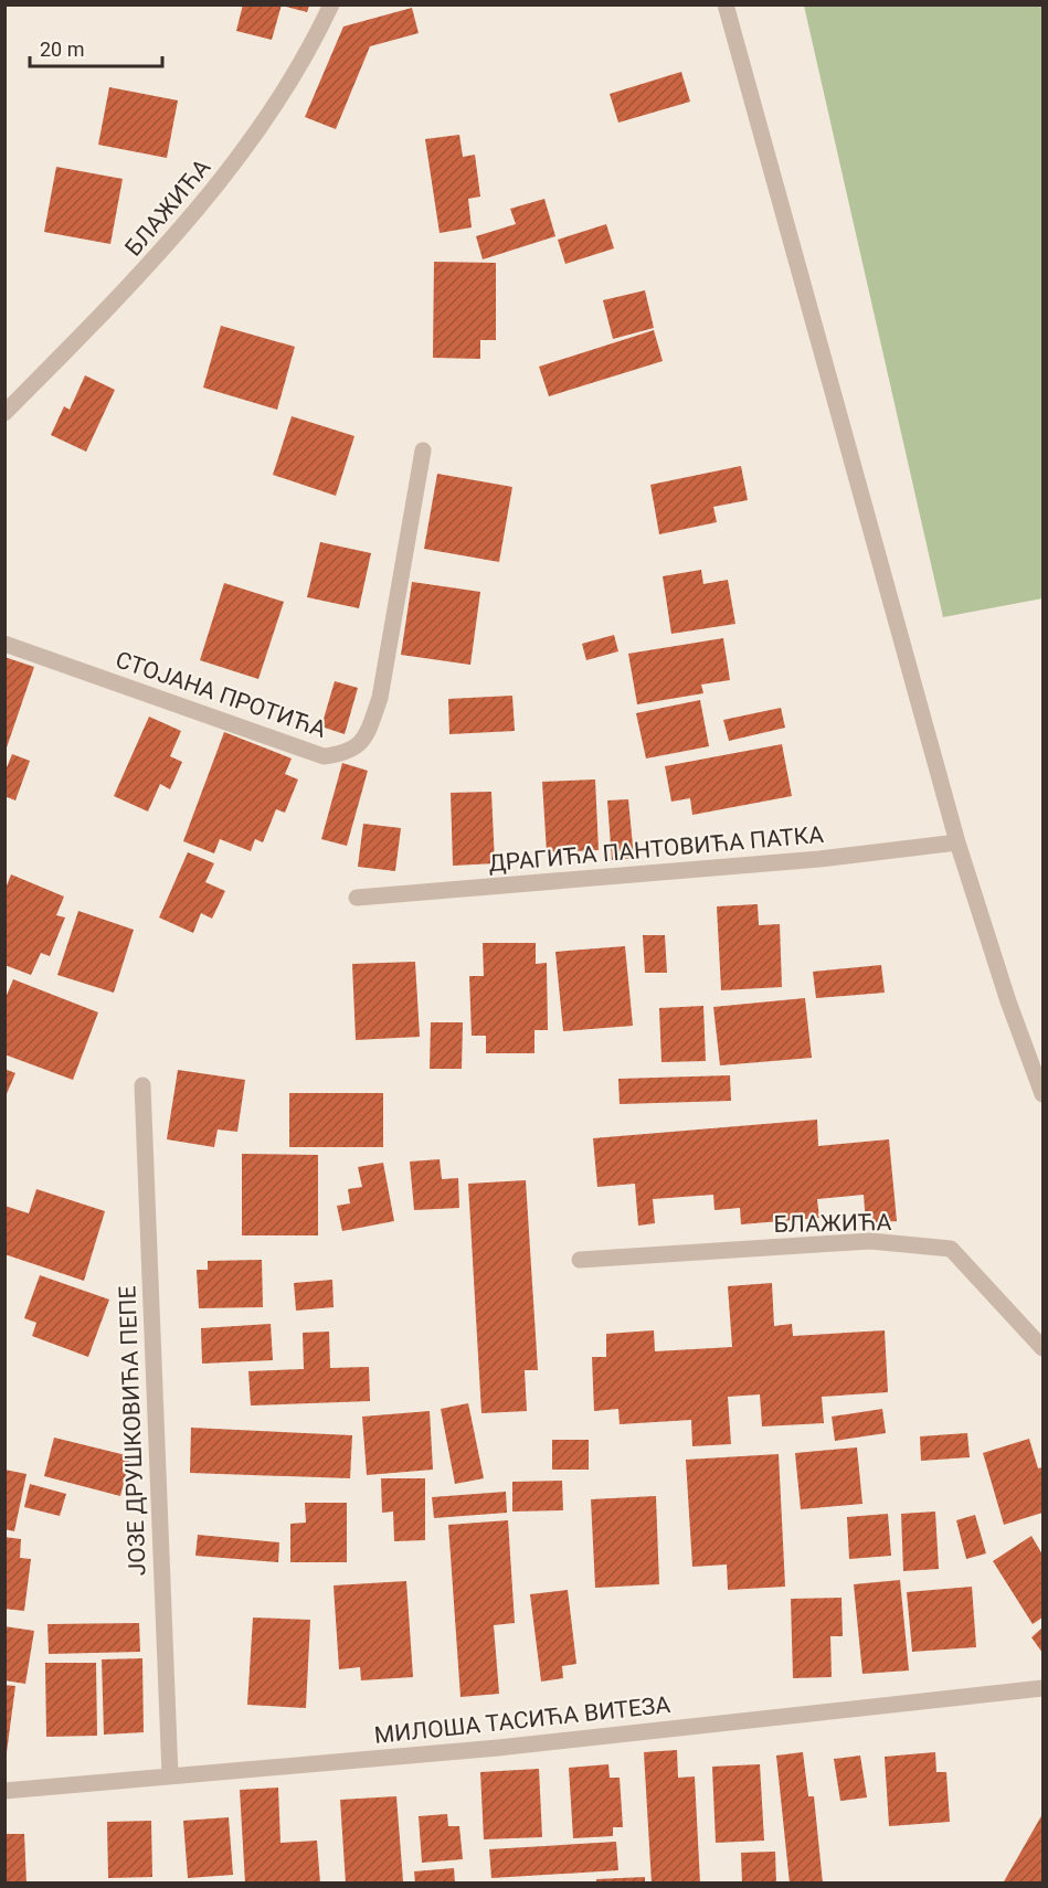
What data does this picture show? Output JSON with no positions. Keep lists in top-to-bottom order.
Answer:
{
  "streets": {
    "street": [
      "БЛАЖИЋА",
      "СТОЈАНА ПРОТИЋА",
      "ДРАГИЋА ПАНТОВИЋА ПАТКА",
      "ЈОЗЕ ДРУШКОВИЋА ПЕПЕ",
      "МИЛОША ТАСИЋА ВИТЕЗА"
    ]
  },
  "crossings": [
    ["ЈОЗЕ ДРУШКОВИЋА ПЕПЕ", "МИЛОША ТАСИЋА ВИТЕЗА"]
  ],
  "scale_bar": "20 m"
}
